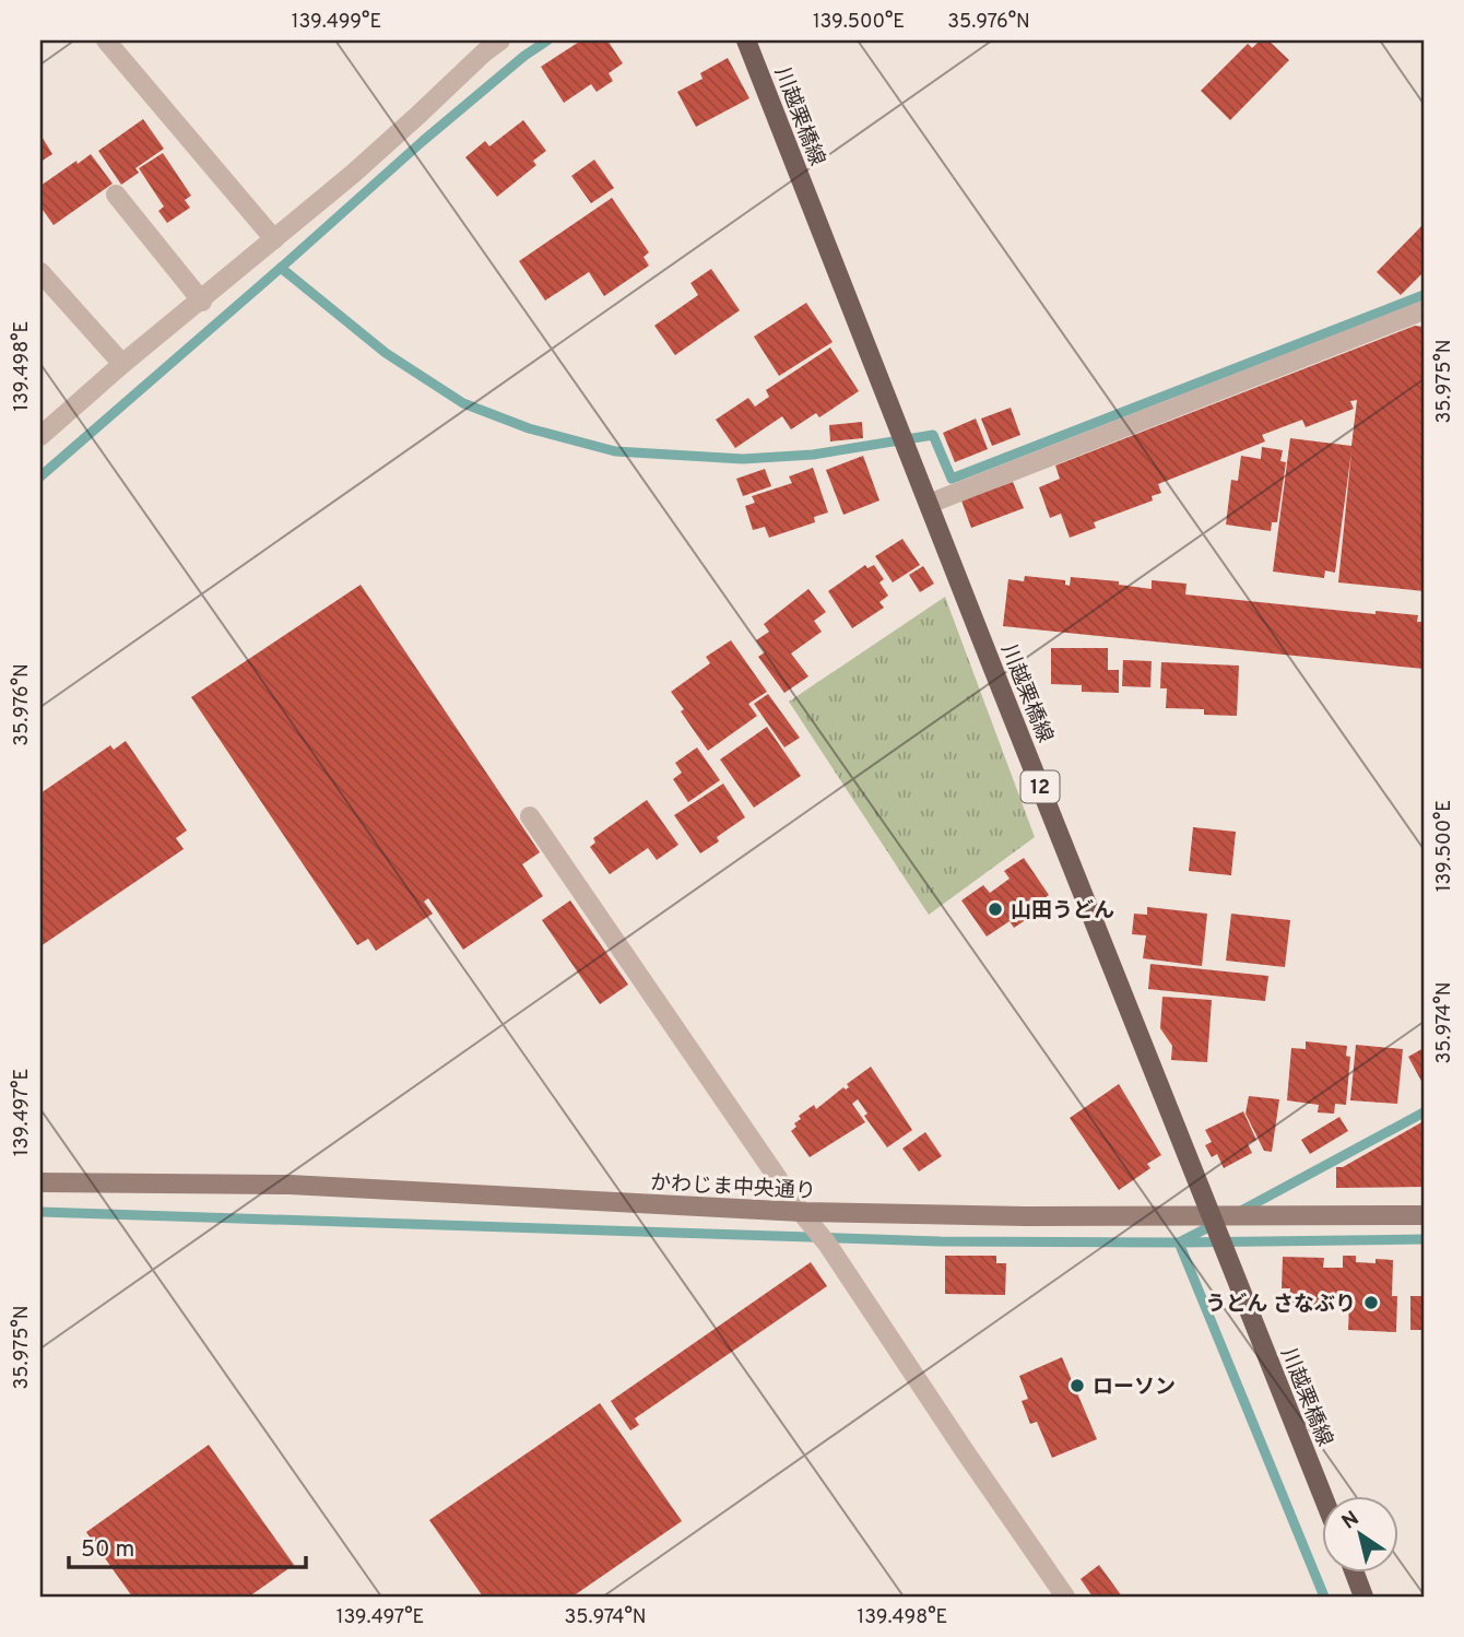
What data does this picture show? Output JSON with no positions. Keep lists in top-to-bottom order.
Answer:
{
  "streets": {
    "main road": ["川越栗橋線", "12"],
    "street": ["かわじま中央通り"]
  },
  "crossings": [
    ["川越栗橋線", "かわじま中央通り"]
  ],
  "places": ["山田うどん", "うどん さなぶり", "ローソン"],
  "scale_bar": "50 m",
  "north": "top left",
  "coordinates": [
    "139.499°E",
    "139.500°E",
    "35.976°N",
    "139.498°E",
    "35.975°N",
    "35.974°N",
    "139.497°E"
  ]
}
